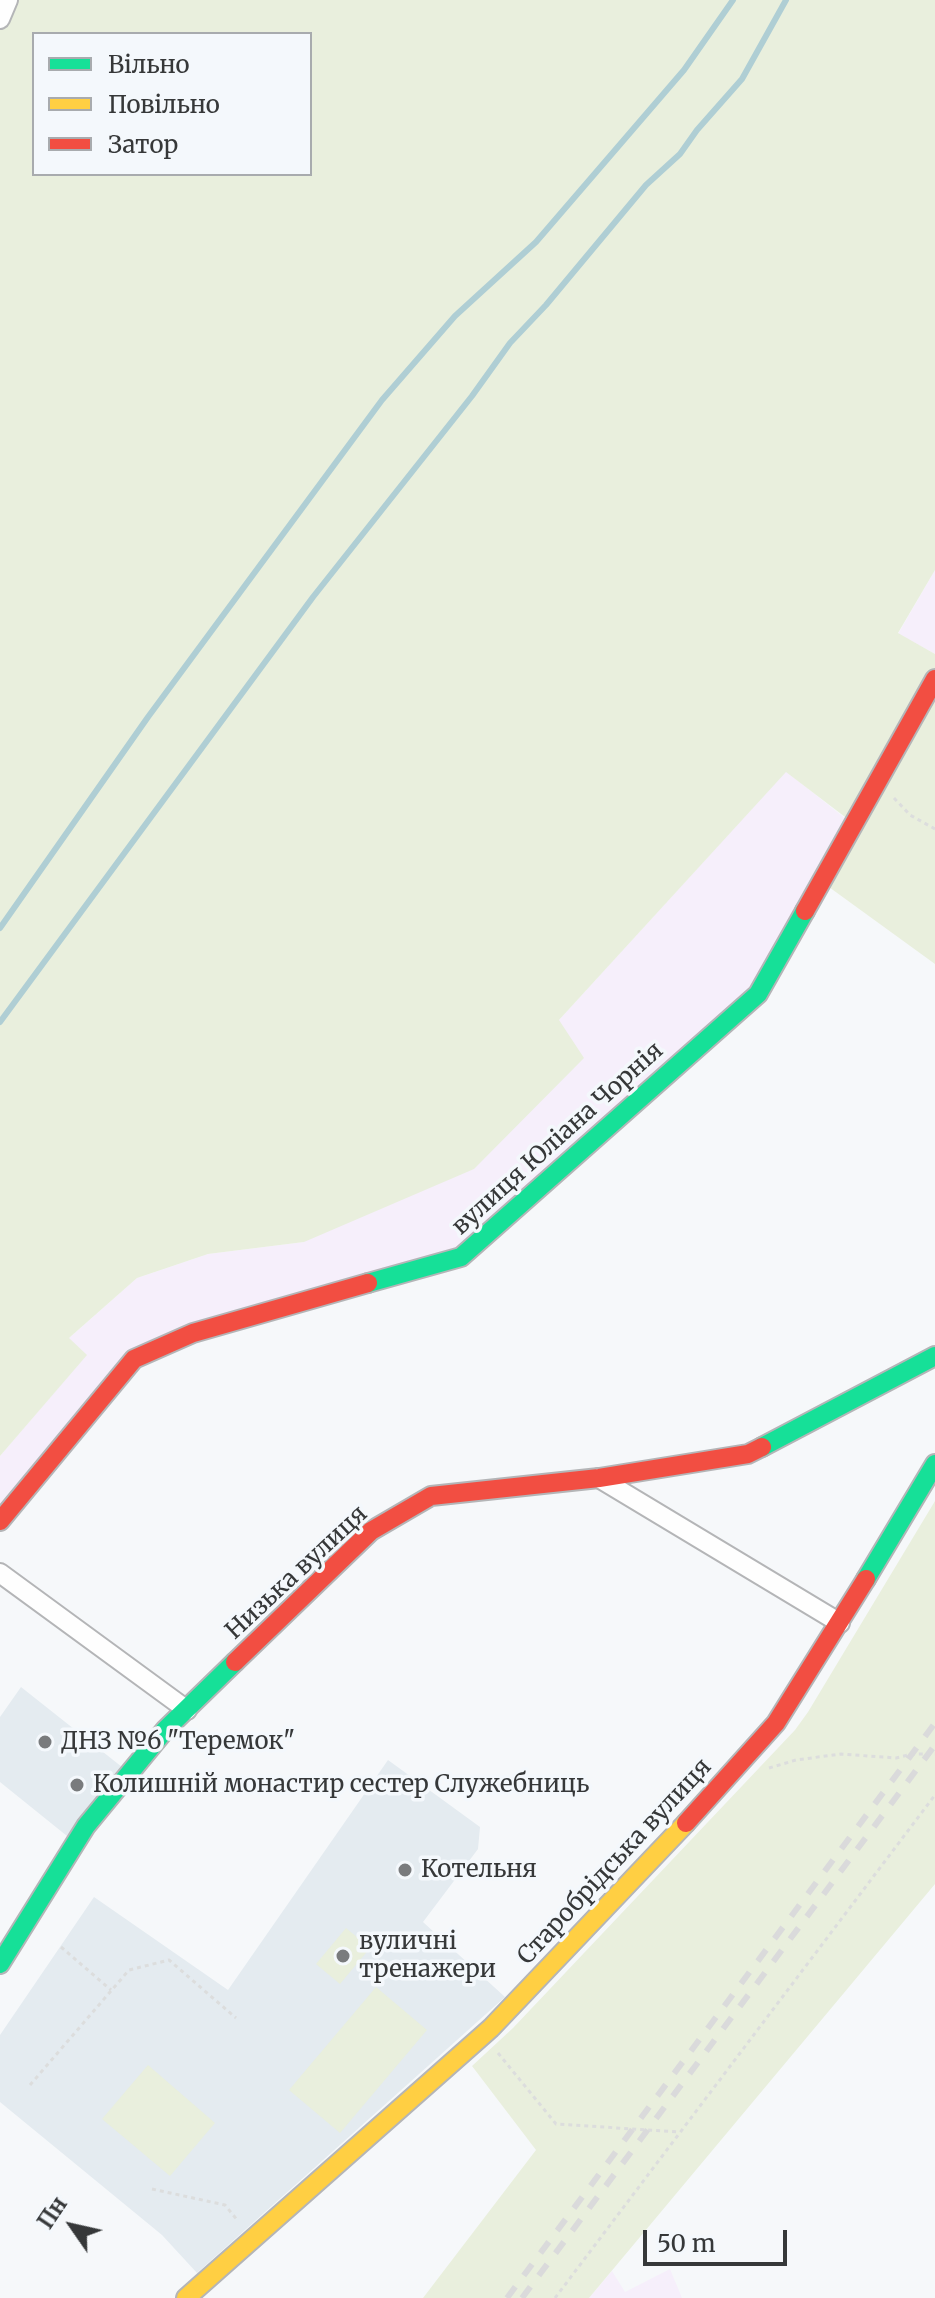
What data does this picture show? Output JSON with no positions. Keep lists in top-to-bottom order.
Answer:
{
  "streets": {
    "street": ["вулиця Юліана Чорнія", "Низька вулиця", "Старобрідська вулиця"]
  },
  "places": [
    "ДНЗ №6 \"Теремок\"",
    "Колишній монастир сестер Служебниць",
    "Котельня",
    "вуличні тренажери"
  ],
  "legend": ["Вільно", "Повільно", "Затор"],
  "scale_bar": "50 m",
  "north": "top left"
}
